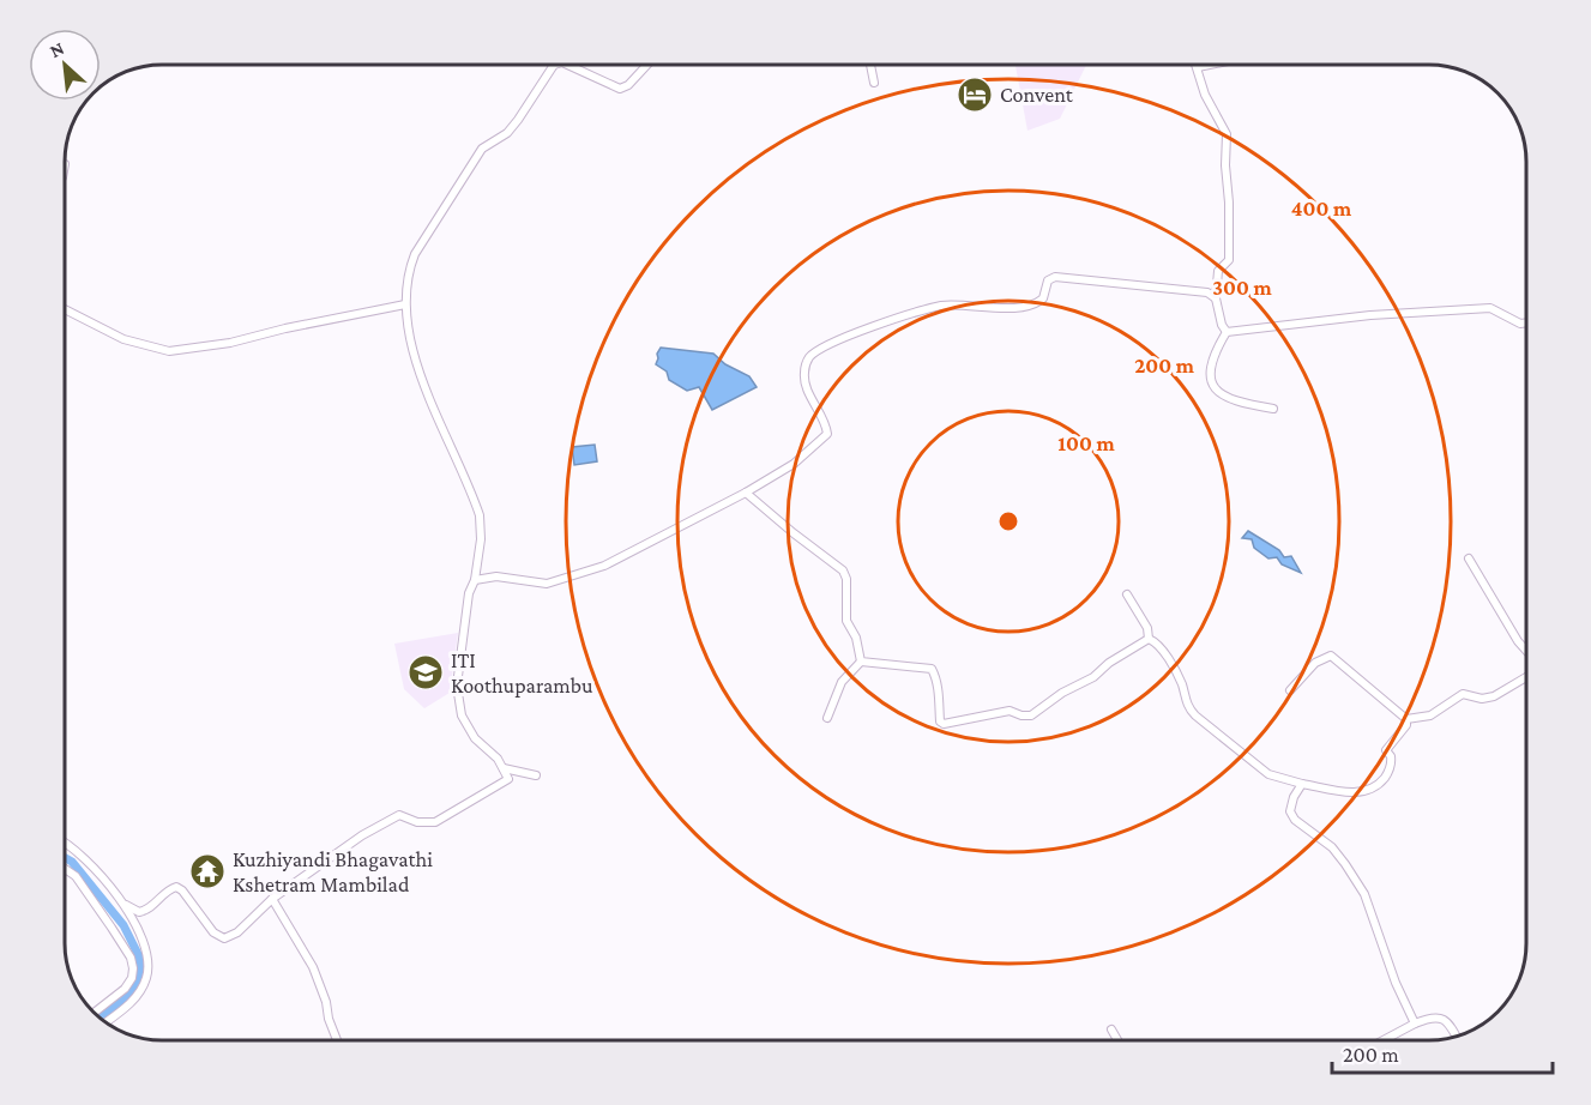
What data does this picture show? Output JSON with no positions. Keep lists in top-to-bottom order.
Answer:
{
  "places": {
    "hotel": ["Convent"],
    "school or university": ["ITI Koothuparambu"],
    "temple": ["Kuzhiyandi Bhagavathi Kshetram Mambilad"]
  },
  "scale_bar": "200 m",
  "north": "top left",
  "rings": [
    "400 m",
    "300 m",
    "200 m",
    "100 m"
  ]
}
